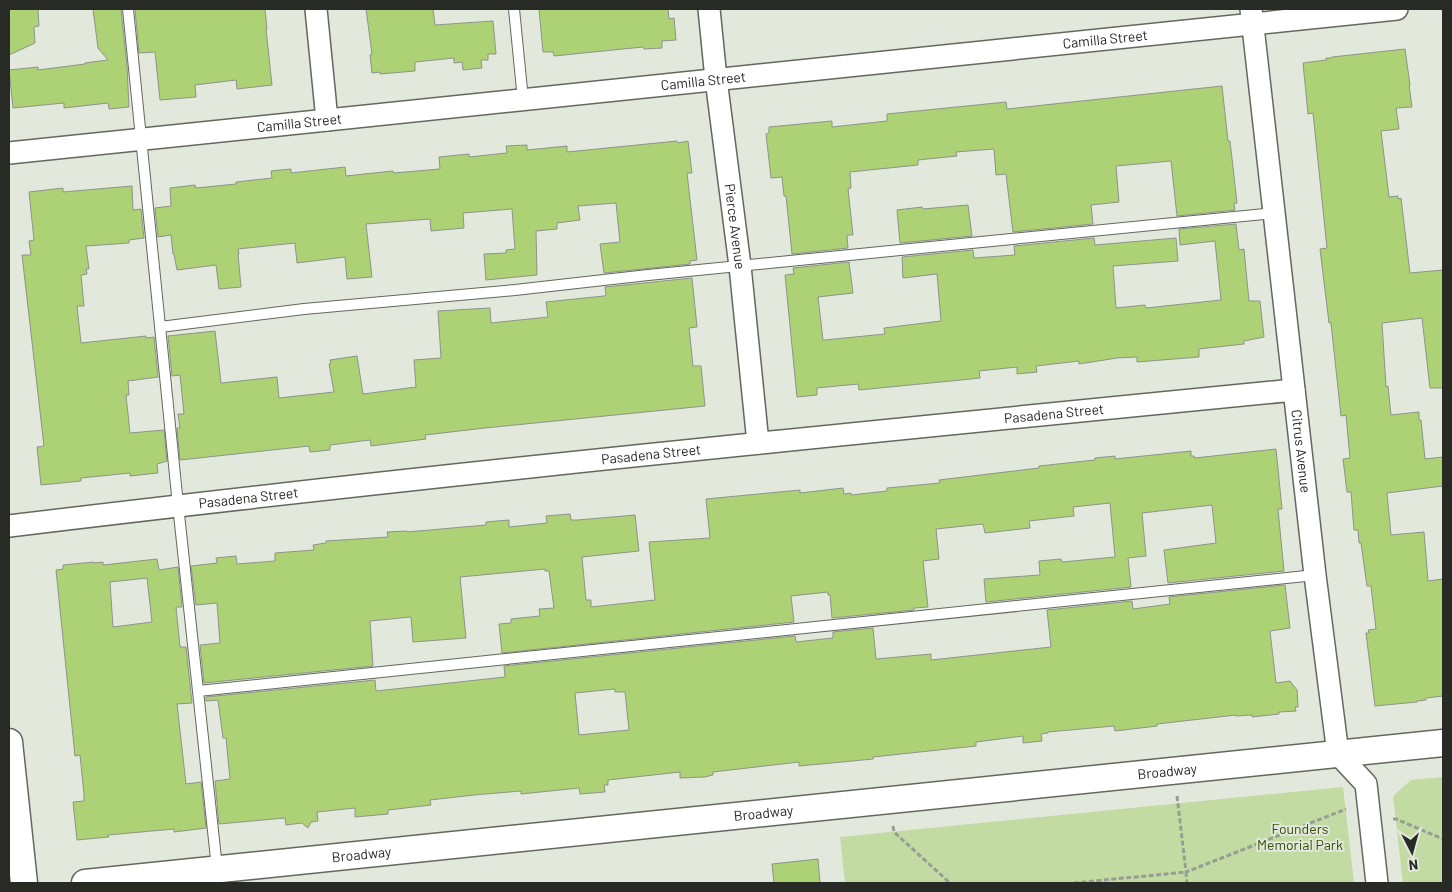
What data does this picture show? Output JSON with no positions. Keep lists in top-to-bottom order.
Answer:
{
  "streets": {
    "street": [
      "Camilla Street",
      "Pierce Avenue",
      "Pasadena Street",
      "Citrus Avenue",
      "Broadway"
    ]
  },
  "crossings": [
    ["Camilla Street", "Pierce Avenue"],
    ["Camilla Street", "Citrus Avenue"],
    ["Pierce Avenue", "Pasadena Street"],
    ["Pasadena Street", "Citrus Avenue"],
    ["Citrus Avenue", "Broadway"]
  ],
  "parks": ["Founders Memorial Park"],
  "north": "bottom"
}
